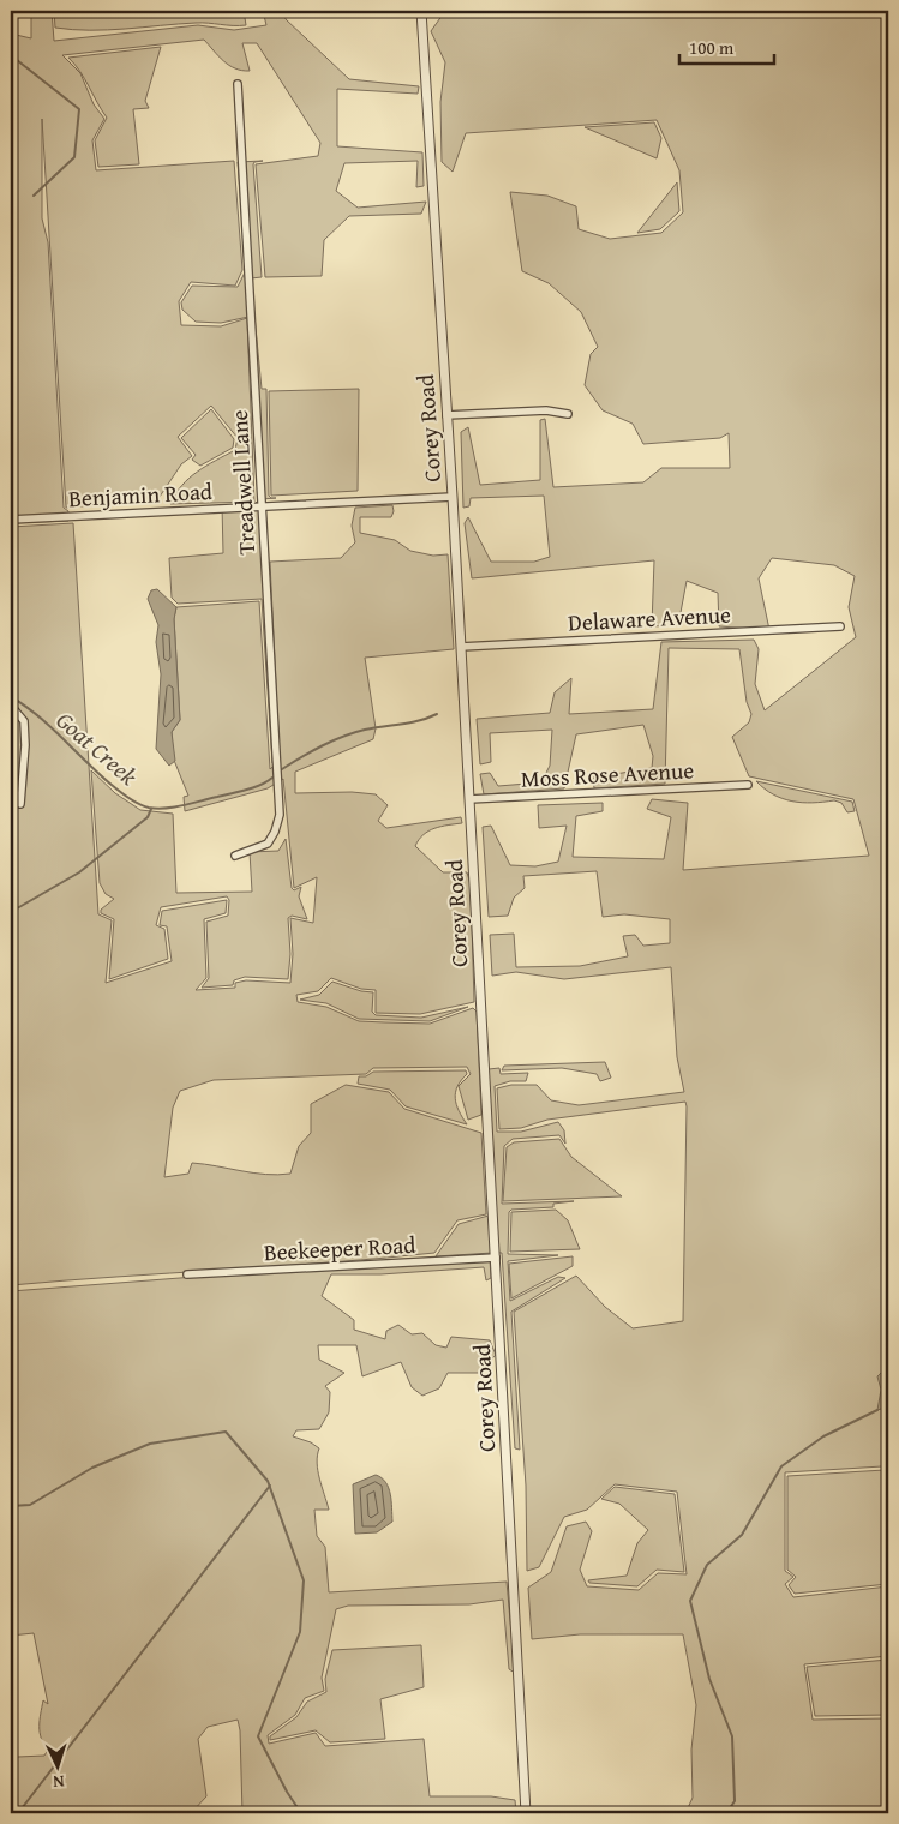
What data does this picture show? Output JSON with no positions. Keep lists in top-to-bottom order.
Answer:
{
  "streets": {
    "street": [
      "Corey Road",
      "Treadwell Lane",
      "Benjamin Road",
      "Delaware Avenue",
      "Moss Rose Avenue",
      "Beekeeper Road"
    ]
  },
  "crossings": [
    ["Corey Road", "Benjamin Road"],
    ["Corey Road", "Delaware Avenue"],
    ["Corey Road", "Moss Rose Avenue"],
    ["Corey Road", "Beekeeper Road"],
    ["Treadwell Lane", "Benjamin Road"]
  ],
  "water": ["Goat Creek"],
  "scale_bar": "100 m",
  "north": "bottom"
}
